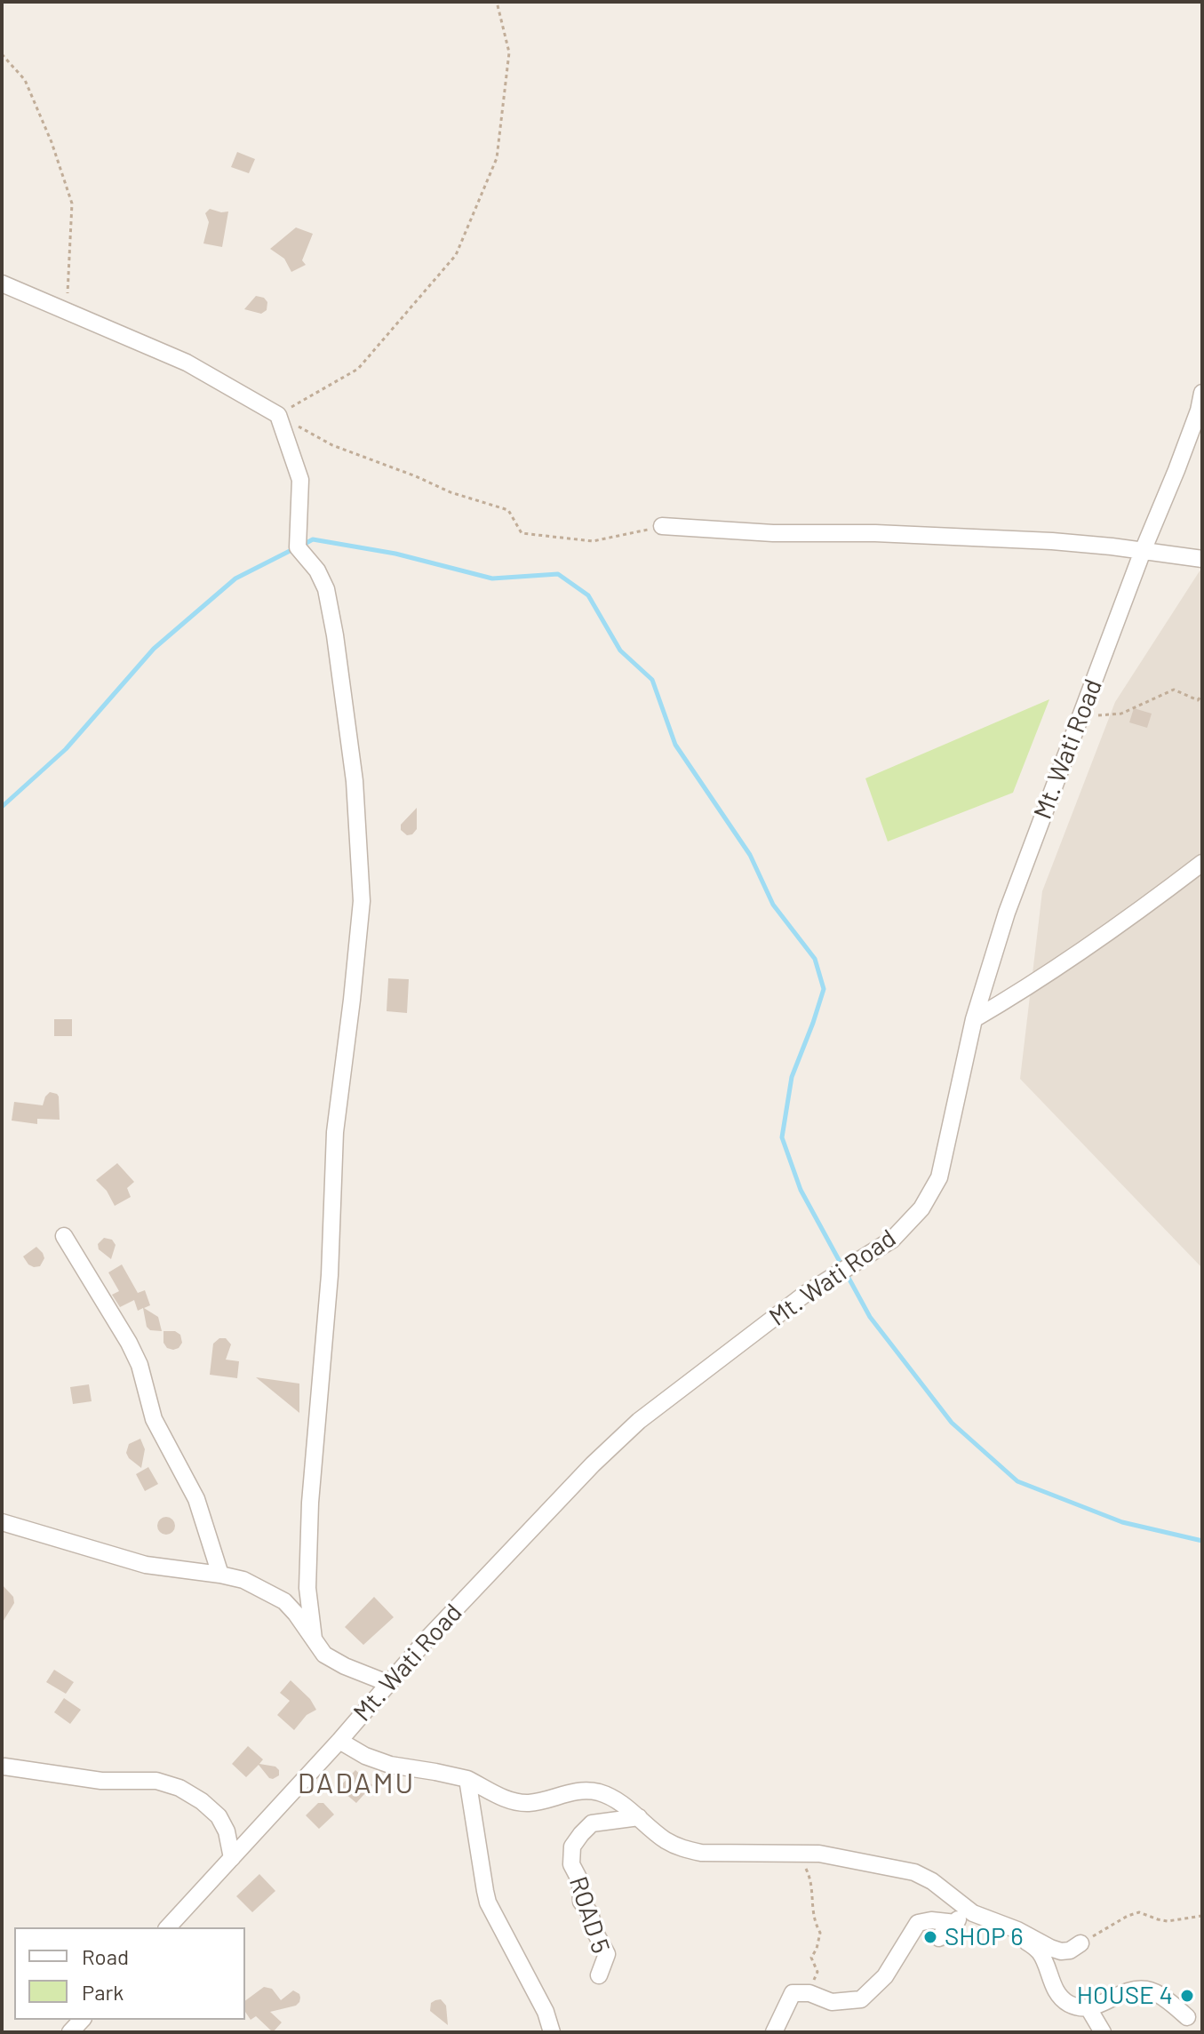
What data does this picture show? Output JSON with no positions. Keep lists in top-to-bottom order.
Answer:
{
  "streets": {
    "street": ["Mt. Wati Road", "ROAD 5"]
  },
  "districts": ["DADAMU"],
  "places": ["SHOP 6", "HOUSE 4"],
  "legend": ["Road", "Park"]
}
